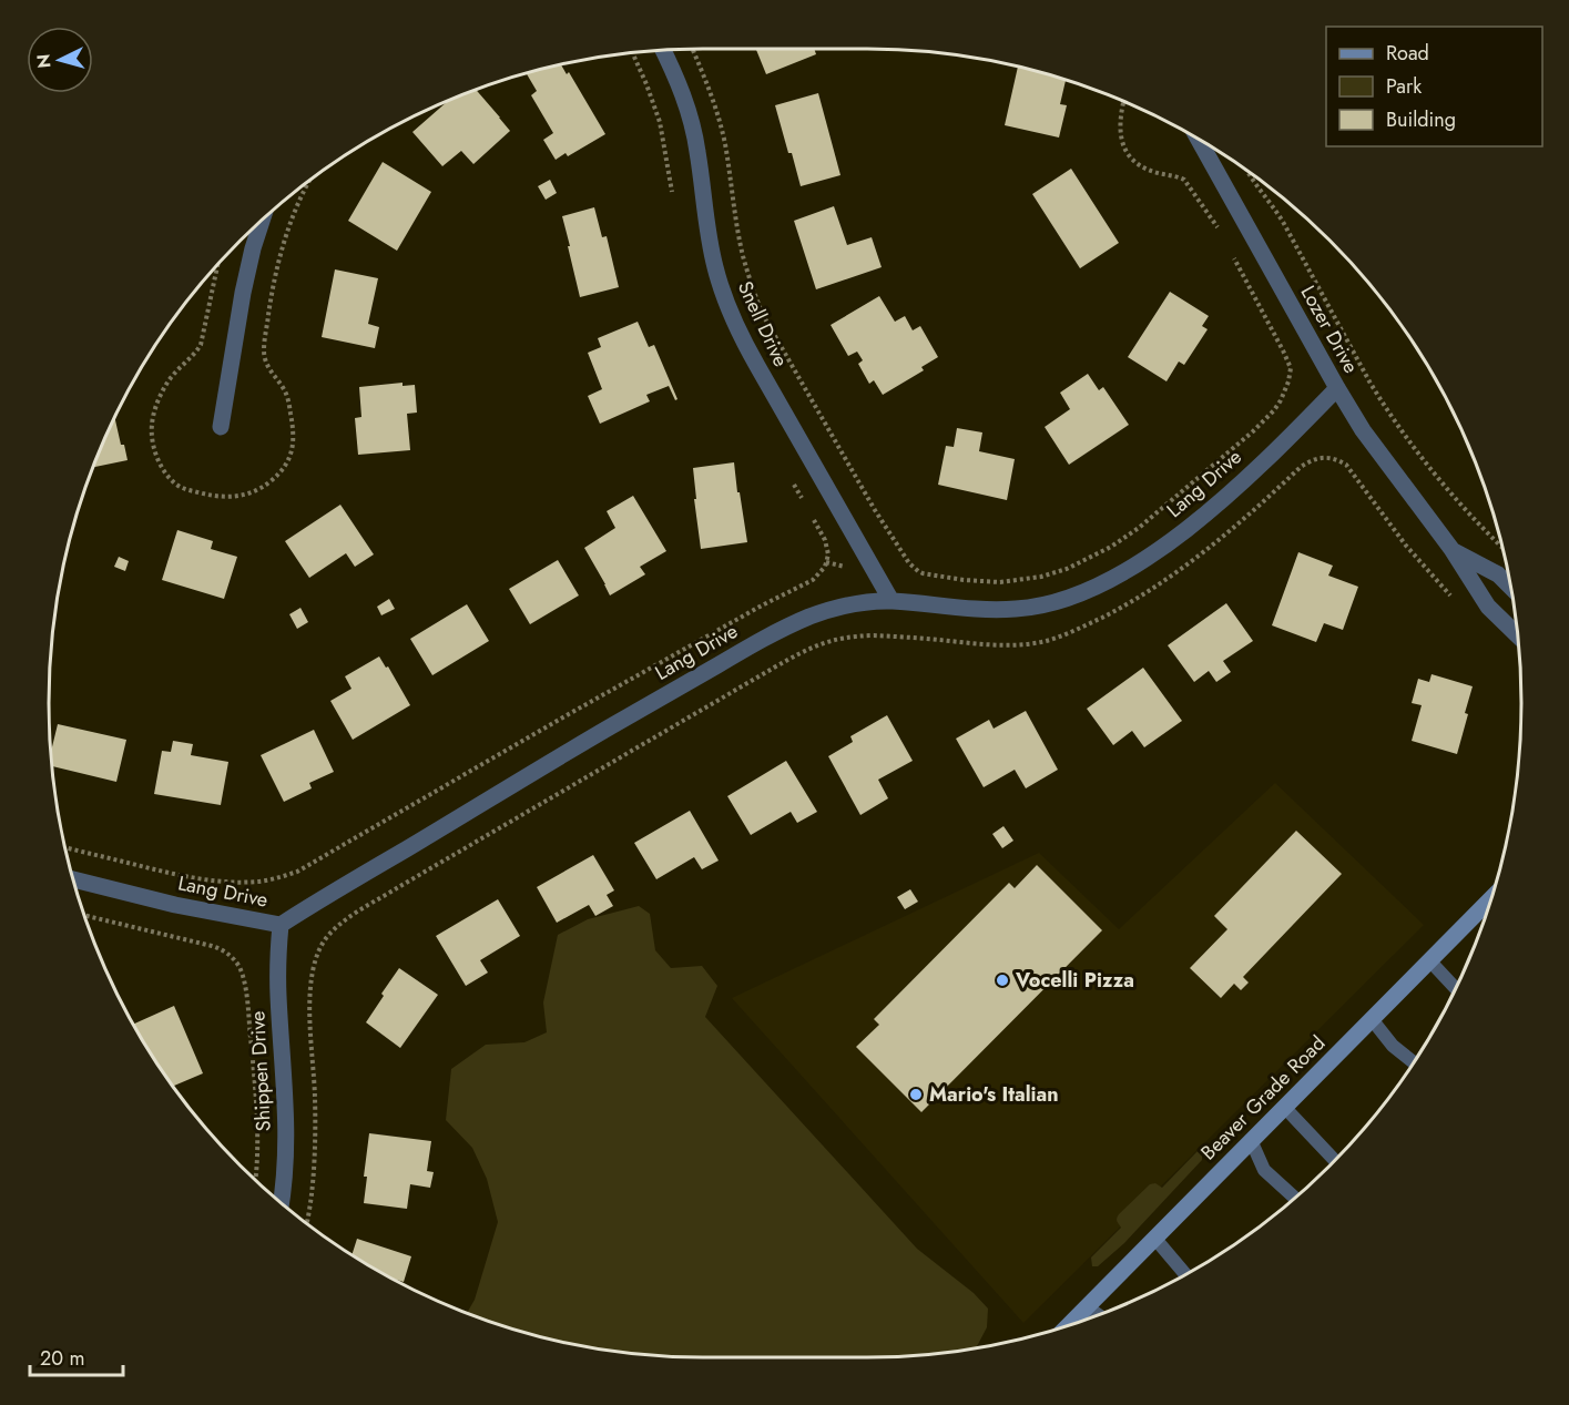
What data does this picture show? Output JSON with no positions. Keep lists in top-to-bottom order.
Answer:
{
  "streets": {
    "main road": ["Beaver Grade Road"],
    "street": [
      "Snell Drive",
      "Lozer Drive",
      "Lang Drive",
      "Shippen Drive"
    ]
  },
  "crossings": [
    ["Snell Drive", "Lang Drive"],
    ["Lozer Drive", "Lang Drive"],
    ["Lang Drive", "Shippen Drive"]
  ],
  "places": ["Vocelli Pizza", "Mario's Italian"],
  "legend": ["Road", "Park", "Building"],
  "scale_bar": "20 m",
  "north": "left"
}
